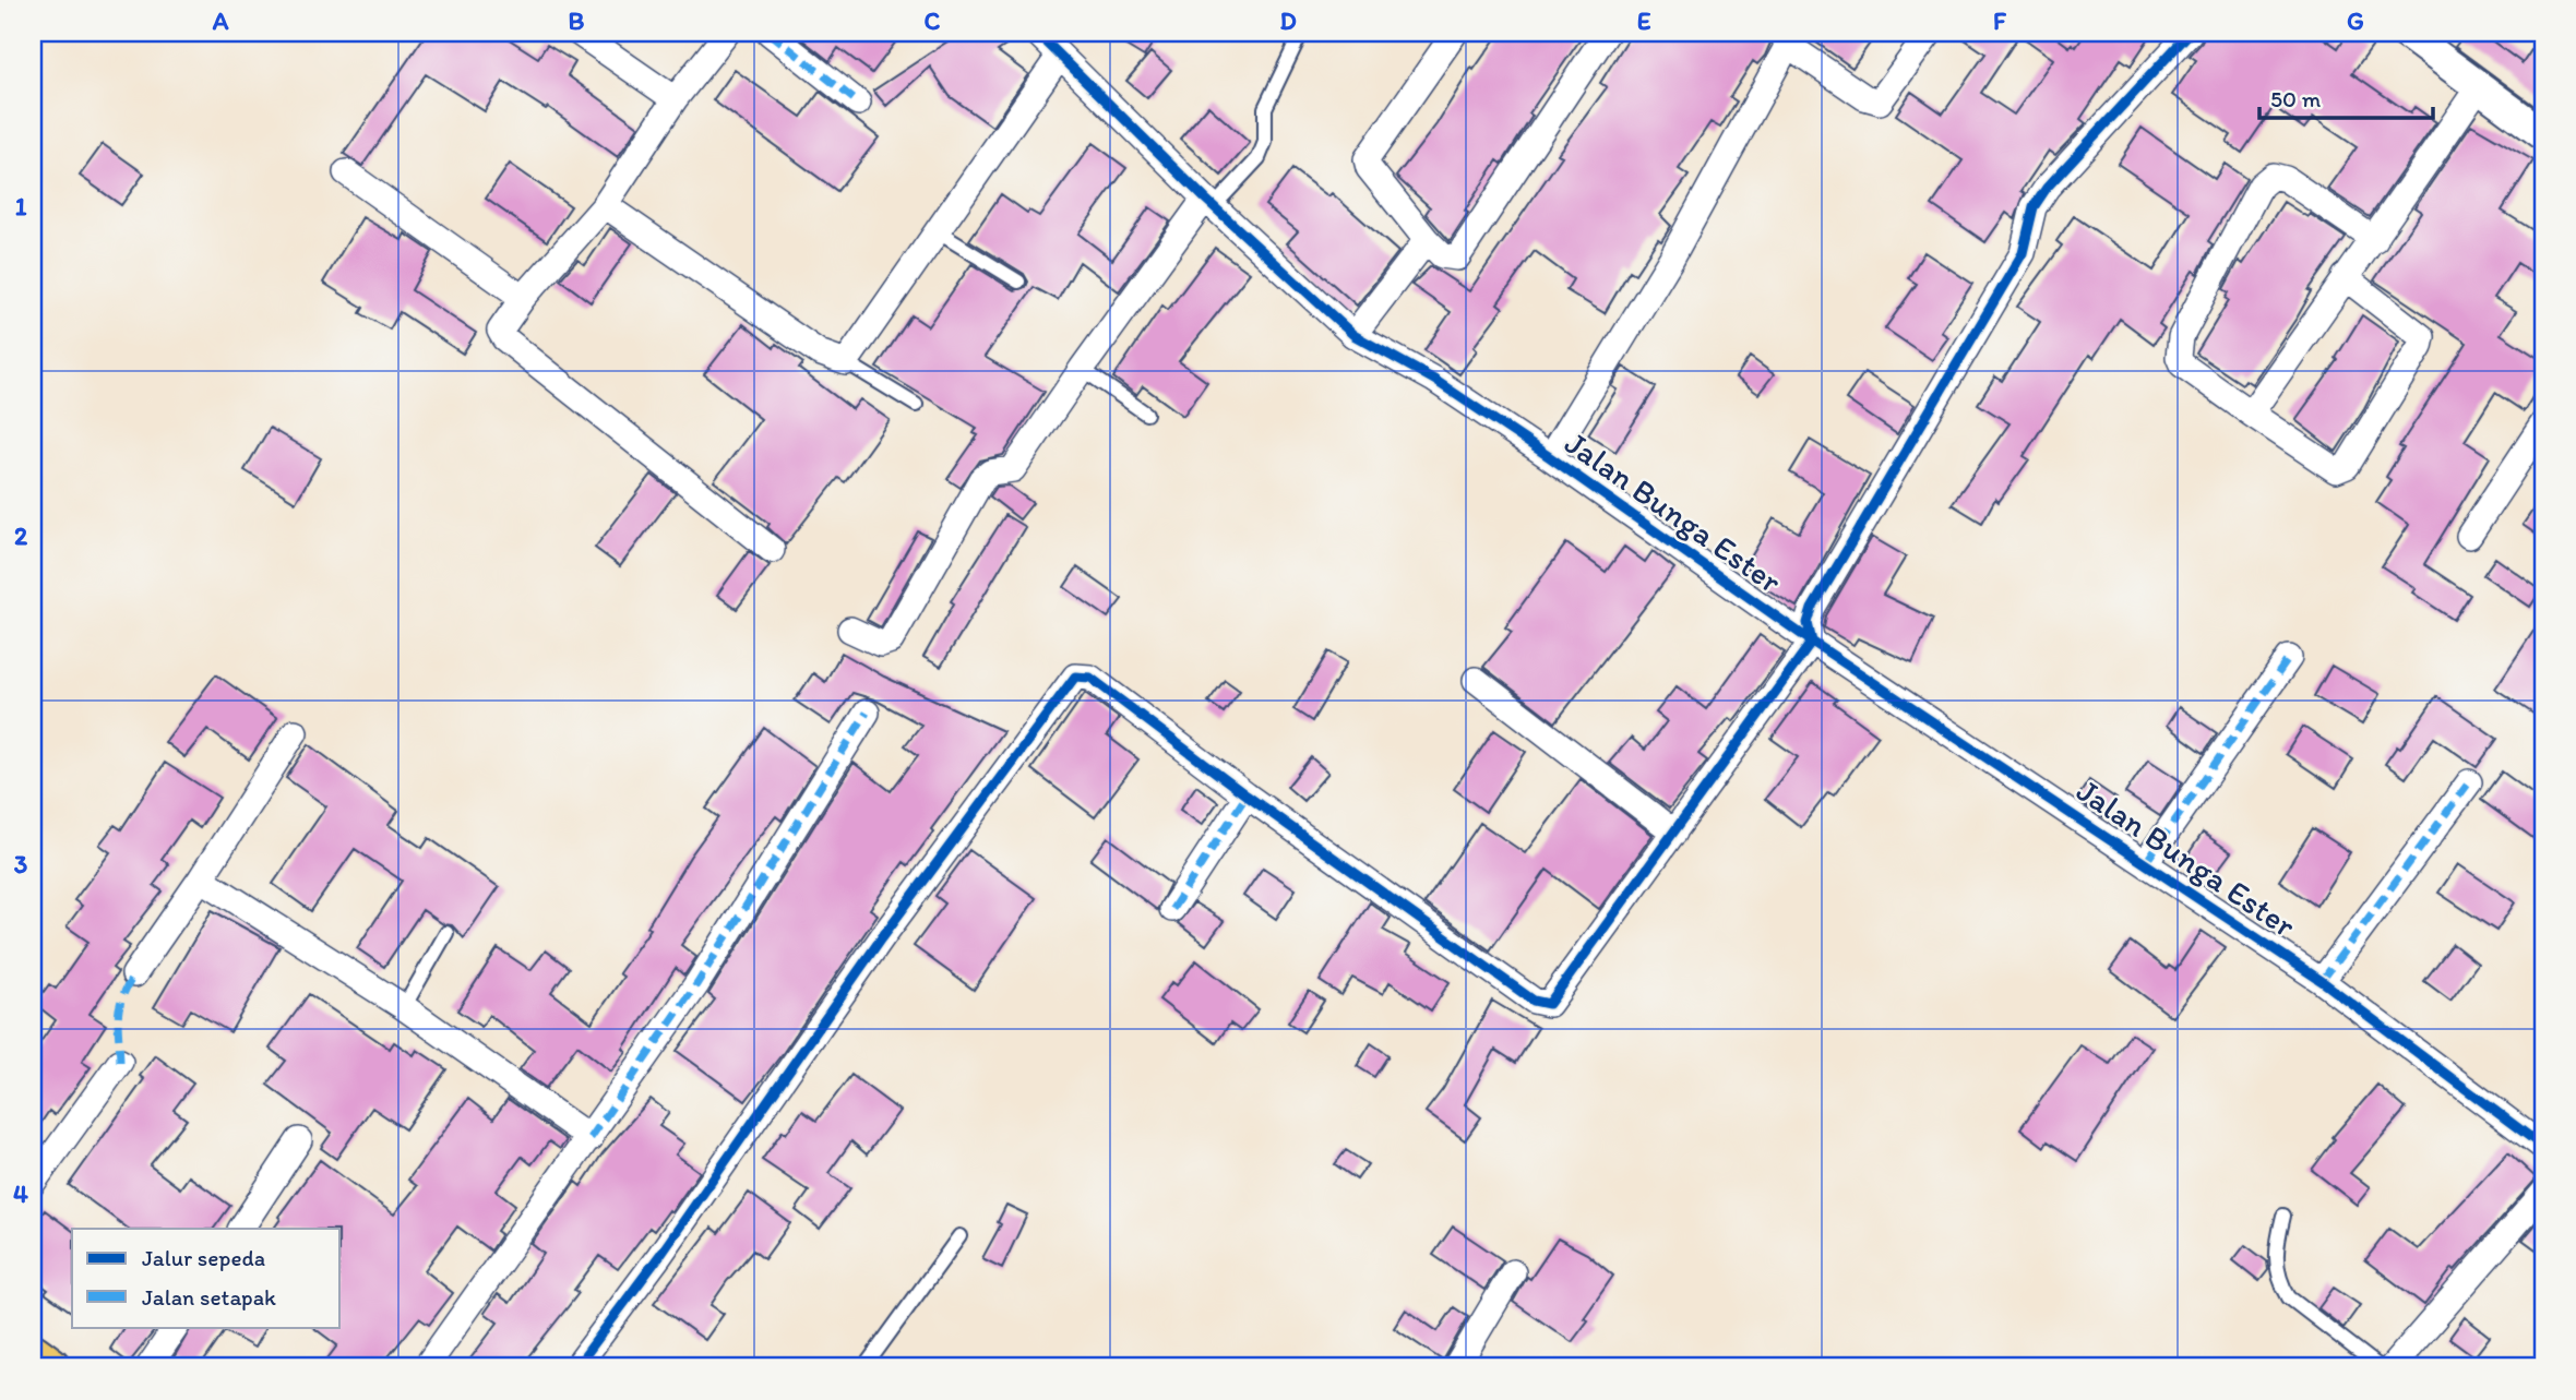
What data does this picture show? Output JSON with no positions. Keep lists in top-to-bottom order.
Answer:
{
  "streets": {
    "street": ["Jalan Bunga Ester"]
  },
  "legend": ["Jalur sepeda", "Jalan setapak"],
  "scale_bar": "50 m",
  "grid": {
    "columns": [
      "A",
      "B",
      "C",
      "D",
      "E",
      "F",
      "G"
    ],
    "rows": [
      "1",
      "2",
      "3",
      "4"
    ]
  }
}
